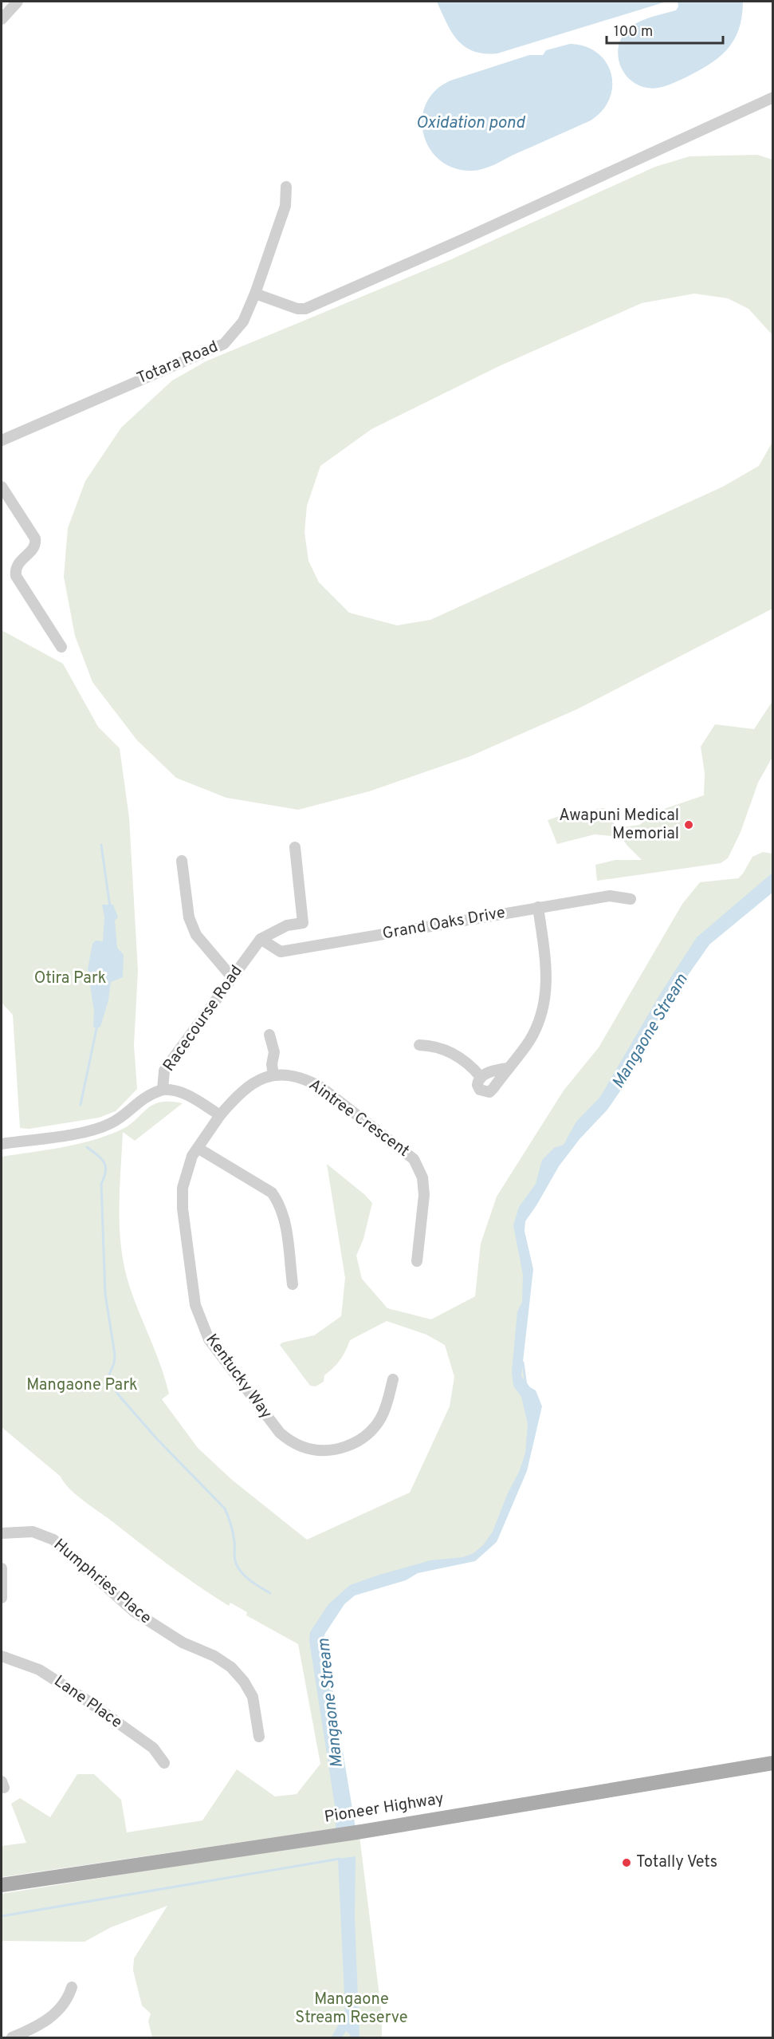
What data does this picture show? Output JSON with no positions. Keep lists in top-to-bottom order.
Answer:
{
  "streets": {
    "main road": ["Pioneer Highway"],
    "street": [
      "Totara Road",
      "Grand Oaks Drive",
      "Racecourse Road",
      "Aintree Crescent",
      "Kentucky Way",
      "Humphries Place",
      "Lane Place"
    ]
  },
  "crossings": [
    ["Grand Oaks Drive", "Racecourse Road"],
    ["Aintree Crescent", "Kentucky Way"]
  ],
  "water": ["Oxidation pond", "Mangaone Stream"],
  "parks": ["Otira Park", "Mangaone Park", "Mangaone Stream Reserve"],
  "places": ["Awapuni Medical Memorial", "Totally Vets"],
  "scale_bar": "100 m"
}
